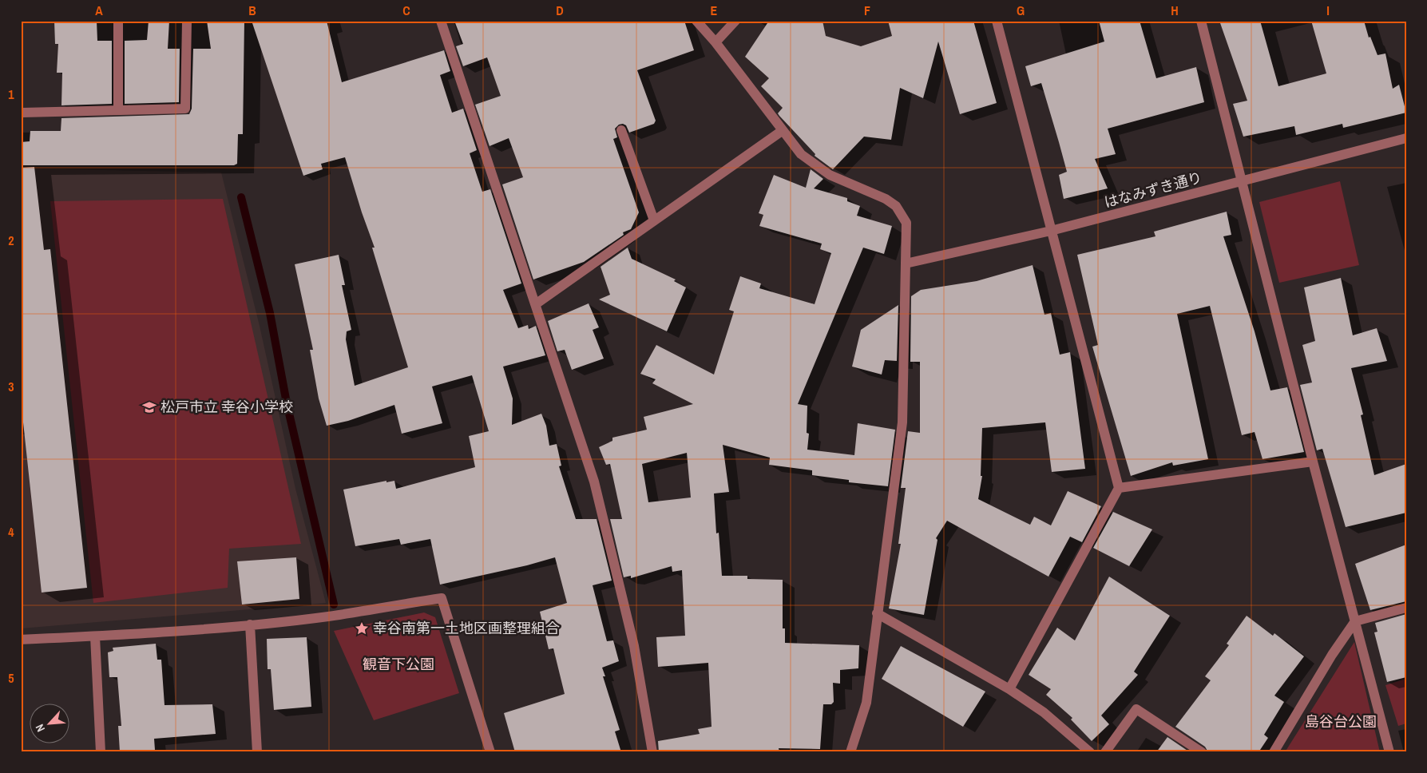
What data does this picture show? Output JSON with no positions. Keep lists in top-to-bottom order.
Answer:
{
  "streets": {
    "street": ["はなみずき通り"]
  },
  "parks": ["観音下公園", "島谷台公園"],
  "places": {
    "school or university": ["松戸市立 幸谷小学校"],
    "place": ["幸谷南第一土地区画整理組合"]
  },
  "north": "bottom left",
  "grid": {
    "columns": [
      "A",
      "B",
      "C",
      "D",
      "E",
      "F",
      "G",
      "H",
      "I"
    ],
    "rows": [
      "1",
      "2",
      "3",
      "4",
      "5"
    ]
  }
}
